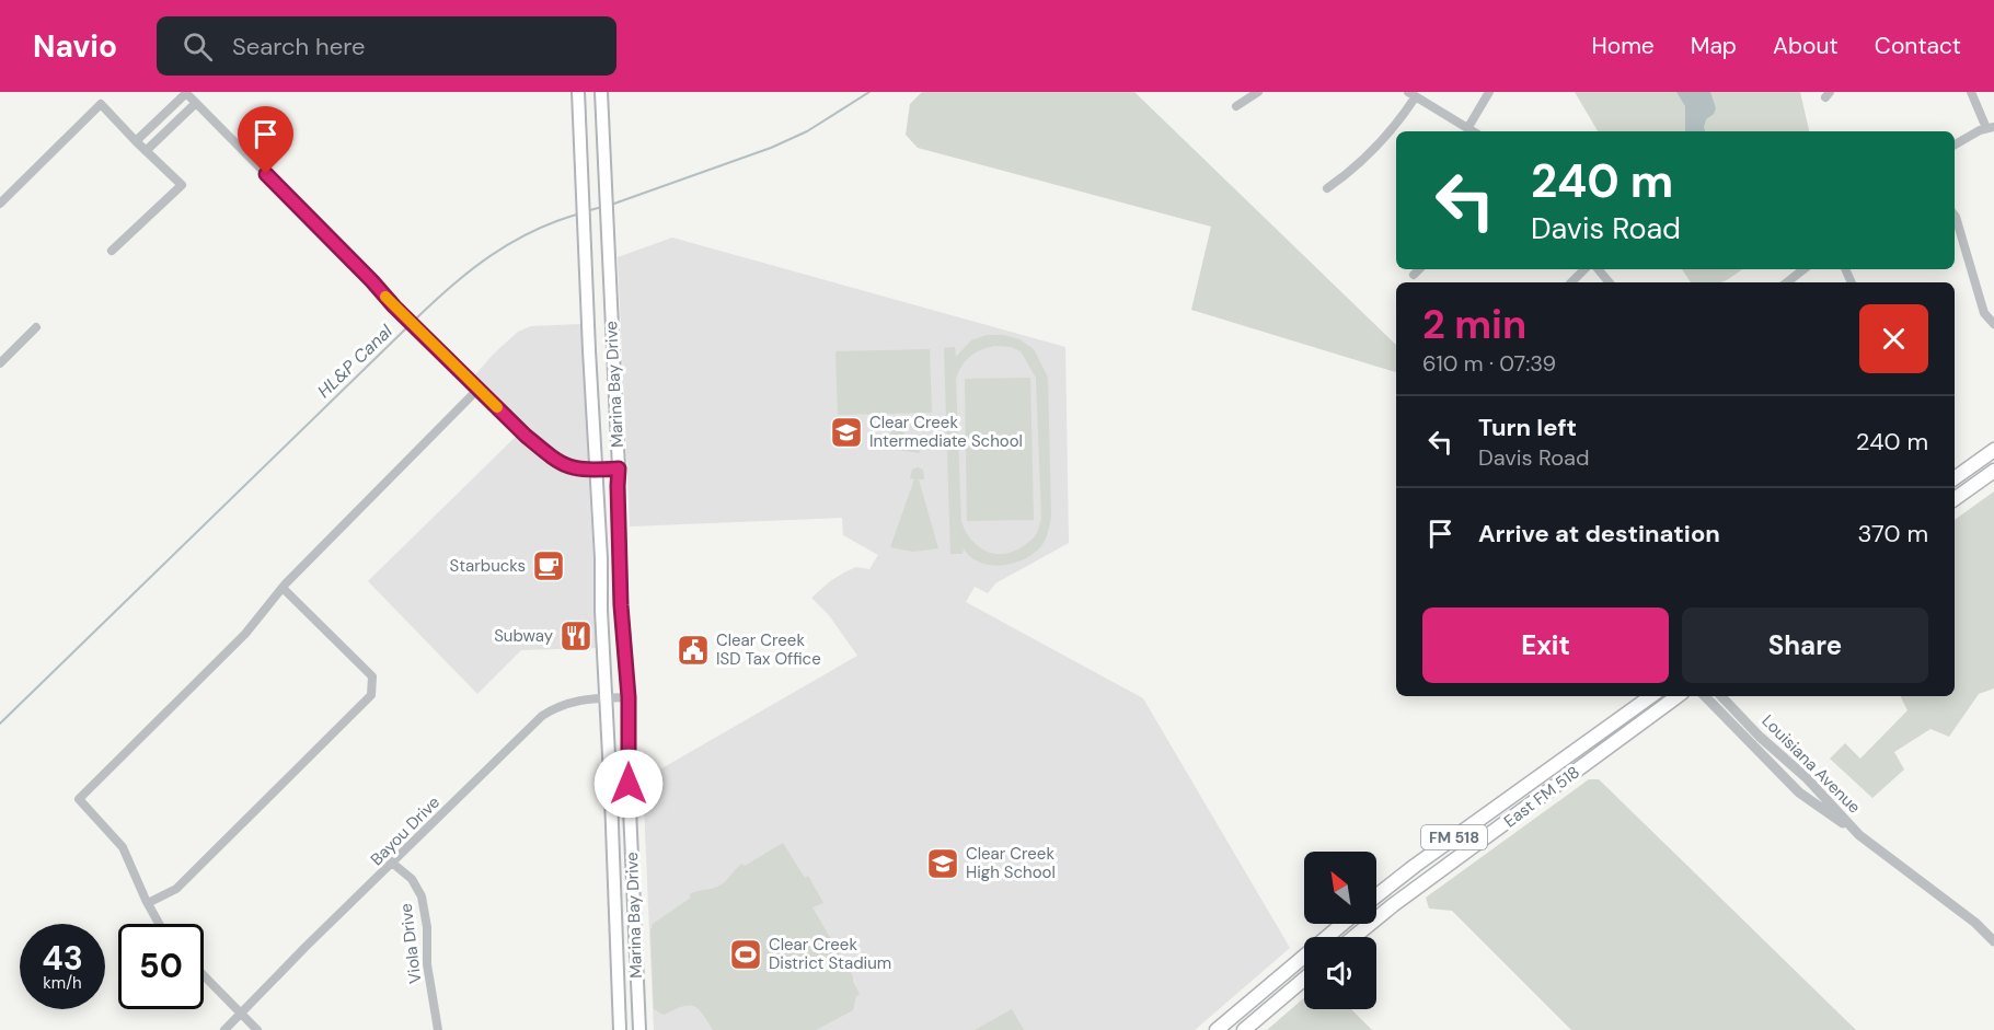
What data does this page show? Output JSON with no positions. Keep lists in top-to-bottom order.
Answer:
{
  "streets": {
    "main road": ["Marina Bay Drive", "East FM 518", "FM 518"],
    "street": ["Louisiana Avenue", "Bayou Drive", "Viola Drive"]
  },
  "crossings": [
    ["Marina Bay Drive", "Bayou Drive"],
    ["Bayou Drive", "Viola Drive"]
  ],
  "water": ["HL&P Canal"],
  "places": {
    "school or university": ["Clear Creek Intermediate School", "Clear Creek High School"],
    "cafe": ["Starbucks"],
    "restaurant": ["Subway"],
    "public building": ["Clear Creek ISD Tax Office"],
    "sports": ["Clear Creek District Stadium"]
  },
  "north": "top left",
  "page": {
    "header": "Navio",
    "search": "Search here",
    "nav": [
      "Home",
      "Map",
      "About",
      "Contact"
    ],
    "turn": ["240 m", "Davis Road"],
    "heading": ["2 min", "610 m · 07:39"],
    "list": [
      {
        "name": "Turn left",
        "note": "Davis Road",
        "value": "240 m"
      },
      {
        "name": "Arrive at destination",
        "value": "370 m"
      }
    ],
    "buttons": ["Exit", "Share"],
    "speed": "43 km/h",
    "limit": "50"
  }
}
